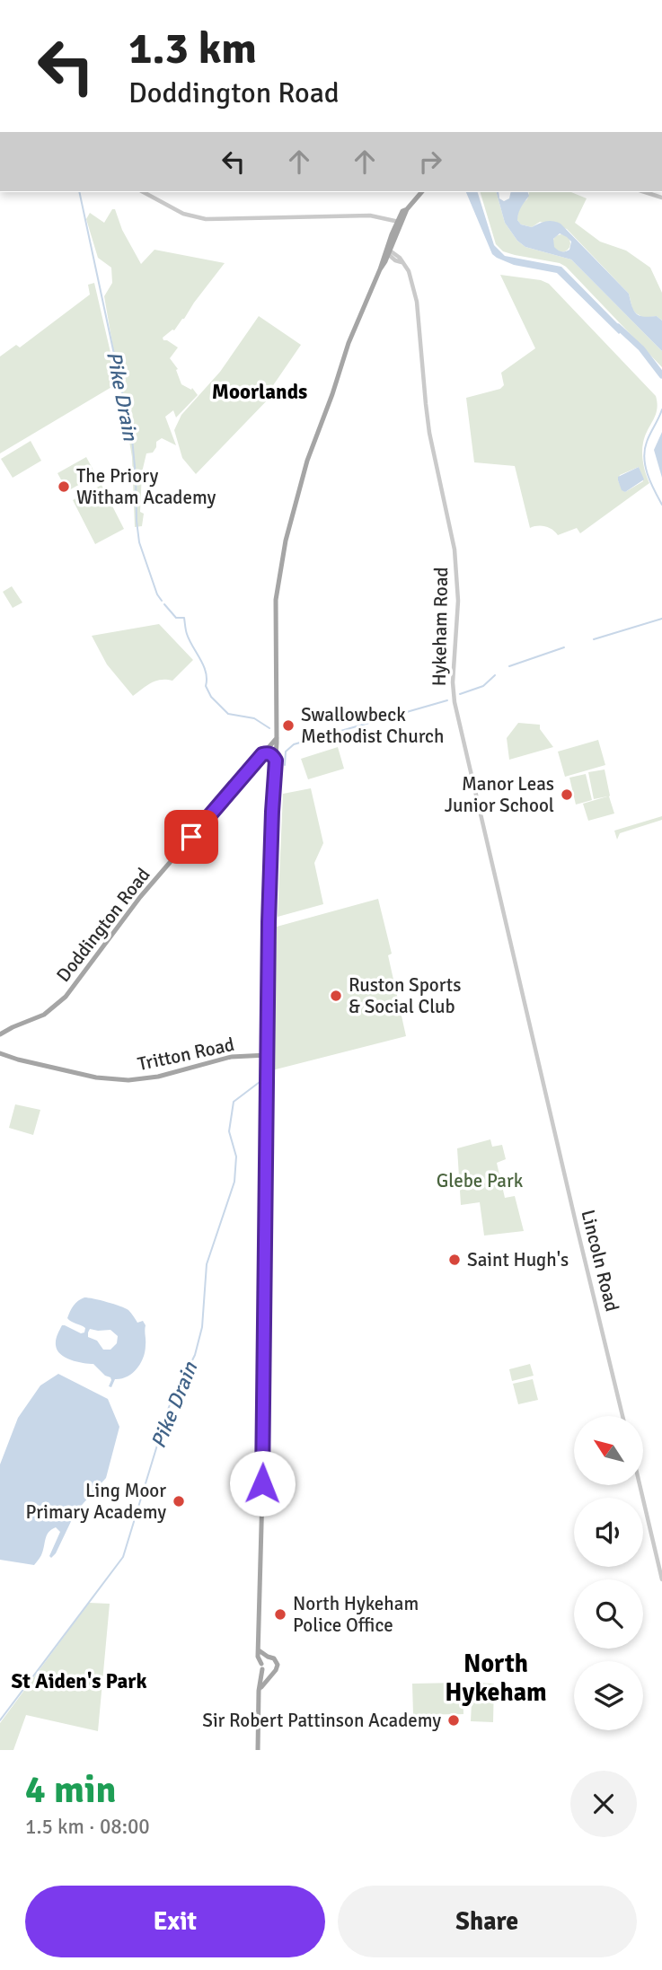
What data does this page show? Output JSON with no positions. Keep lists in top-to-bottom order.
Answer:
{
  "streets": {
    "main road": ["Doddington Road", "Tritton Road"],
    "street": ["Hykeham Road", "Lincoln Road"]
  },
  "crossings": [
    ["Hykeham Road", "Lincoln Road"]
  ],
  "districts": ["Moorlands", "North Hykeham", "St Aiden's Park"],
  "water": ["Pike Drain"],
  "parks": ["Glebe Park"],
  "places": [
    "The Priory Witham Academy",
    "Swallowbeck Methodist Church",
    "Manor Leas Junior School",
    "Ruston Sports & Social Club",
    "Saint Hugh's",
    "Ling Moor Primary Academy",
    "North Hykeham Police Office",
    "Sir Robert Pattinson Academy"
  ],
  "north": "top left",
  "page": {
    "turn": ["1.3 km", "Doddington Road"],
    "heading": ["4 min", "1.5 km · 08:00"],
    "buttons": ["Exit", "Share"]
  }
}
